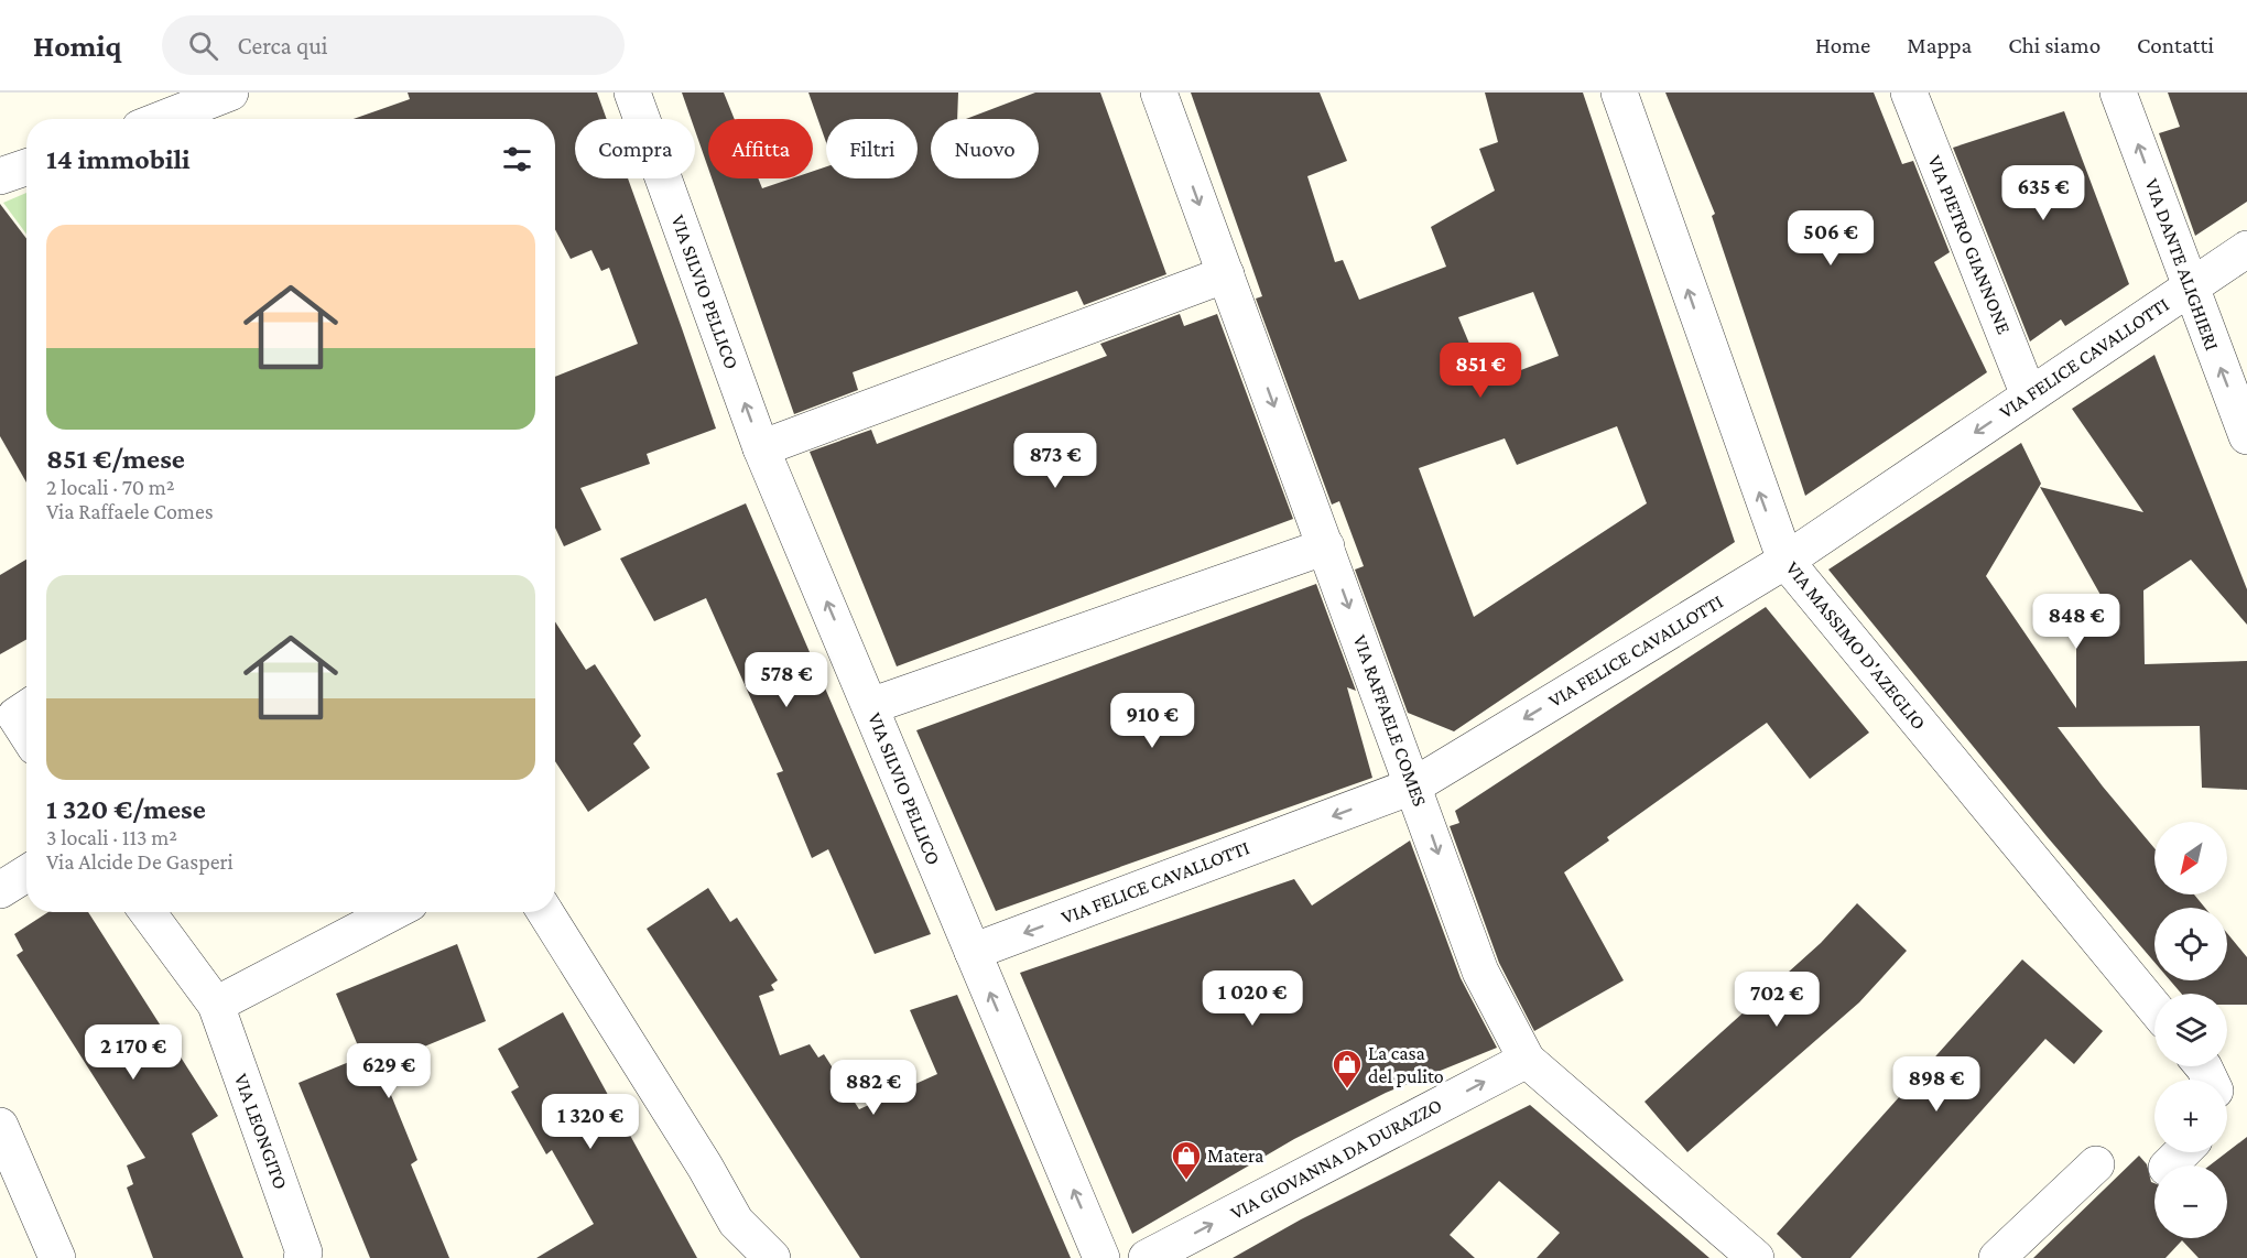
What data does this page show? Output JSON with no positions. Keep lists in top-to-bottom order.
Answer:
{
  "streets": {
    "street": [
      "VIA PIETRO GIANNONE",
      "VIA DANTE ALIGHIERI",
      "VIA SILVIO PELLICO",
      "VIA FELICE CAVALLOTTI",
      "VIA MASSIMO D'AZEGLIO",
      "VIA RAFFAELE COMES",
      "VIA LEONGITO",
      "VIA GIOVANNA DA DURAZZO"
    ]
  },
  "crossings": [
    ["VIA PIETRO GIANNONE", "VIA FELICE CAVALLOTTI"],
    ["VIA DANTE ALIGHIERI", "VIA FELICE CAVALLOTTI"],
    ["VIA SILVIO PELLICO", "VIA FELICE CAVALLOTTI"],
    ["VIA FELICE CAVALLOTTI", "VIA MASSIMO D'AZEGLIO"],
    ["VIA FELICE CAVALLOTTI", "VIA RAFFAELE COMES"],
    ["VIA RAFFAELE COMES", "VIA GIOVANNA DA DURAZZO"]
  ],
  "one_way": [
    "VIA DANTE ALIGHIERI",
    "VIA SILVIO PELLICO",
    "VIA MASSIMO D'AZEGLIO",
    "VIA RAFFAELE COMES",
    "VIA GIOVANNA DA DURAZZO"
  ],
  "places": {
    "shop": ["La casa del pulito", "Matera"]
  },
  "north": "bottom left",
  "page": {
    "header": "Homiq",
    "search": "Cerca qui",
    "nav": [
      "Home",
      "Mappa",
      "Chi siamo",
      "Contatti"
    ],
    "chip": [
      "Compra",
      "Affitta",
      "Filtri",
      "Nuovo"
    ],
    "heading": "14 immobili",
    "price": [
      "635 €",
      "506 €",
      "851 €",
      "873 €",
      "848 €",
      "578 €",
      "910 €",
      "1 020 €",
      "702 €",
      "2 170 €",
      "629 €",
      "898 €",
      "882 €",
      "1 320 €"
    ],
    "list": [
      {
        "name": "851 €/mese",
        "note": "2 locali · 70 m² · Via Raffaele Comes"
      },
      {
        "name": "1 320 €/mese",
        "note": "3 locali · 113 m² · Via Alcide De Gasperi"
      }
    ],
    "map_buttons": ["+", "−"]
  }
}
